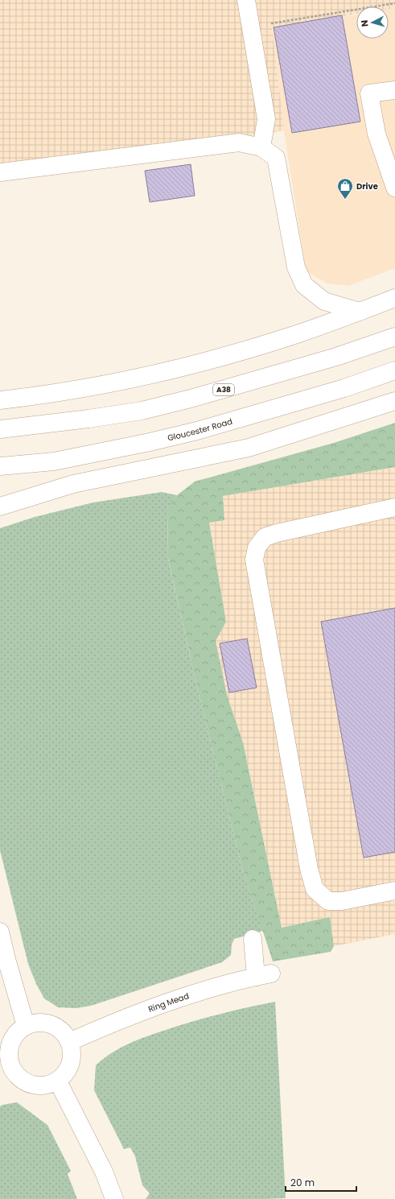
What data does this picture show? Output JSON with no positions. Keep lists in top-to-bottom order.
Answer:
{
  "streets": {
    "main road": ["A38", "Gloucester Road", "Ring Mead"]
  },
  "places": {
    "shop": ["Drive"]
  },
  "scale_bar": "20 m",
  "north": "left"
}
